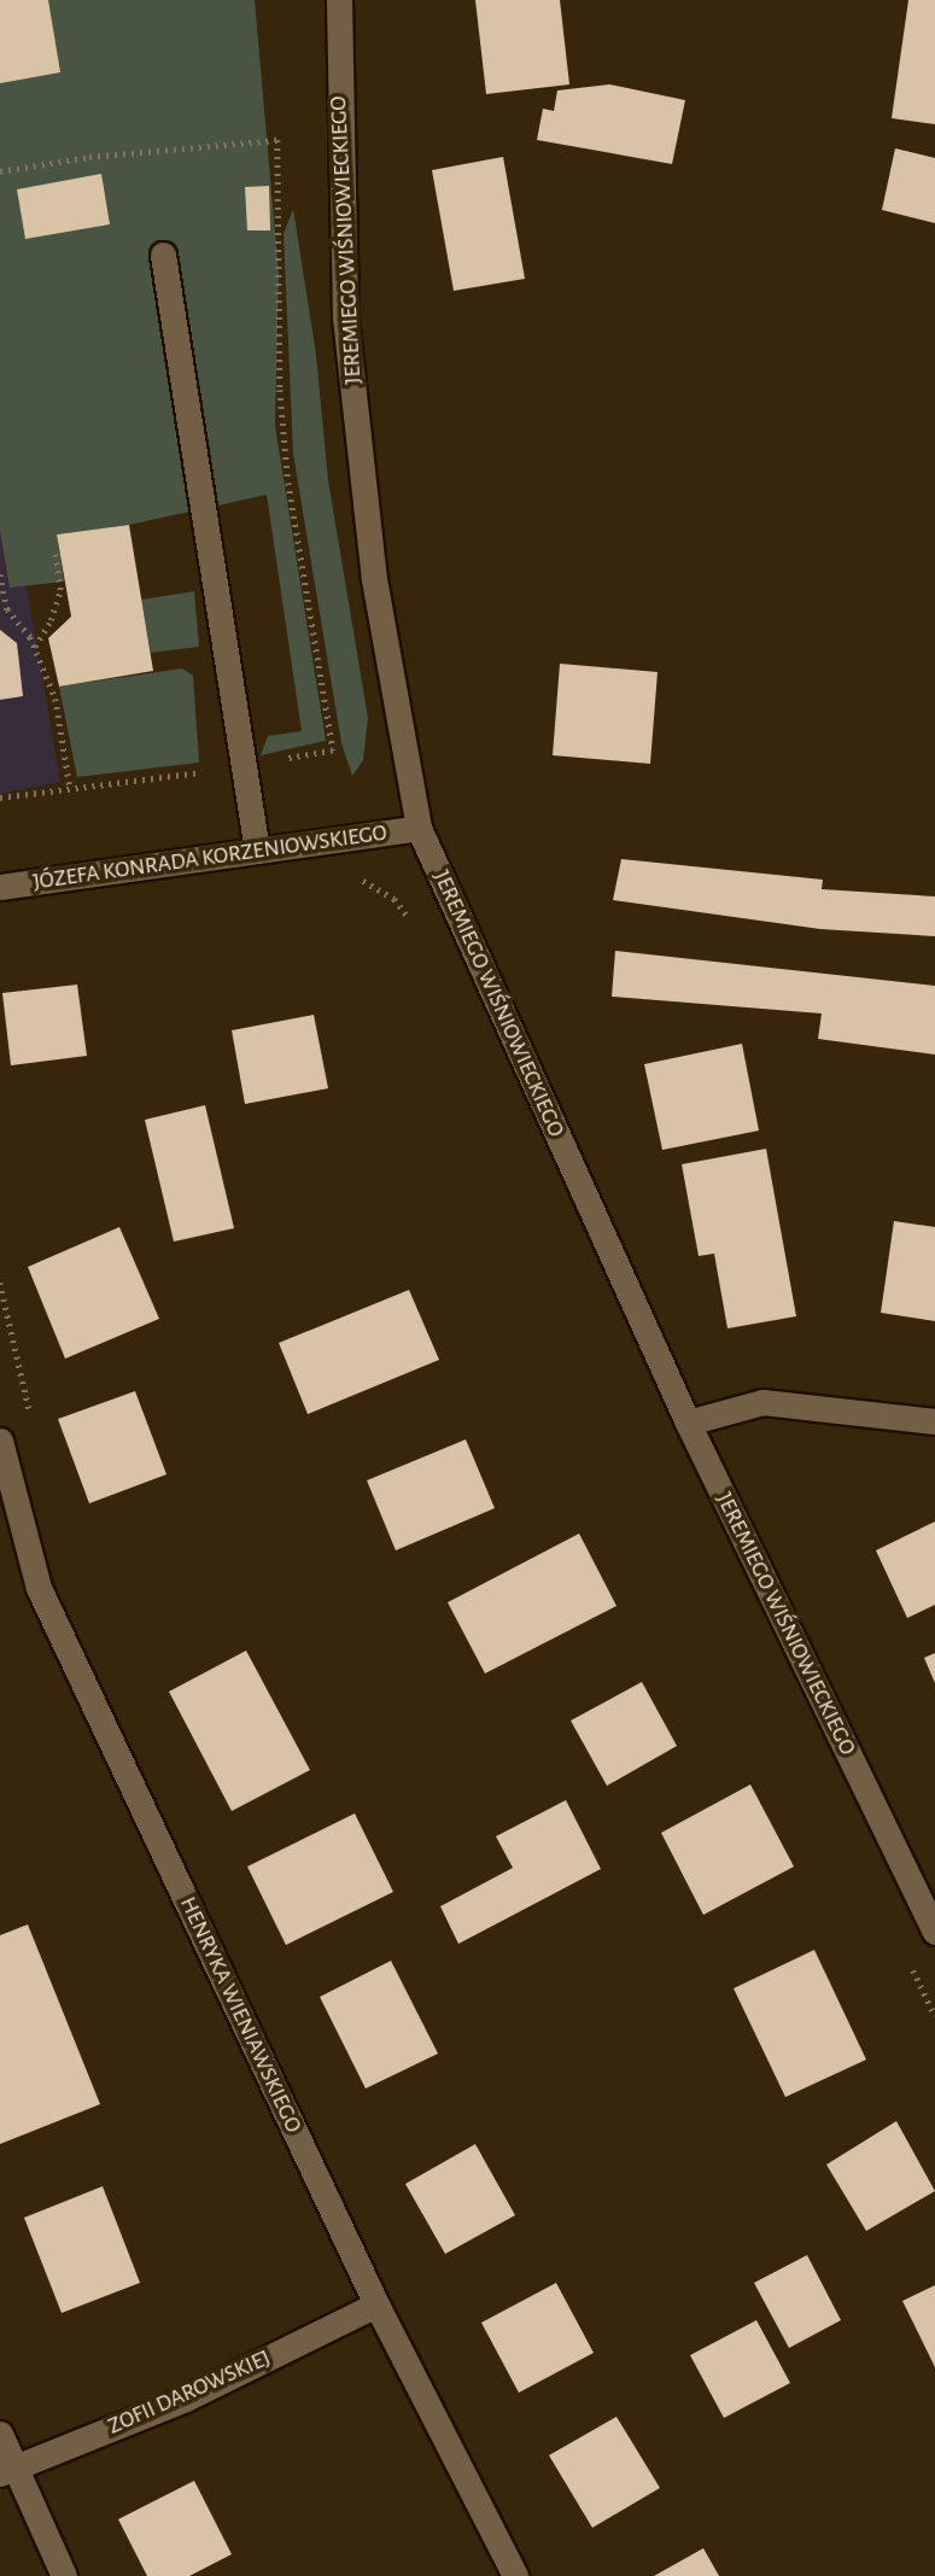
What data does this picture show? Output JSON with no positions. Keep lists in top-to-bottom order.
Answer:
{
  "streets": {
    "street": [
      "JEREMIEGO WIŚNIOWIECKIEGO",
      "JÓZEFA KONRADA KORZENIOWSKIEGO",
      "HENRYKA WIENIAWSKIEGO",
      "ZOFII DAROWSKIEJ"
    ]
  },
  "crossings": [
    ["JEREMIEGO WIŚNIOWIECKIEGO", "JÓZEFA KONRADA KORZENIOWSKIEGO"],
    ["HENRYKA WIENIAWSKIEGO", "ZOFII DAROWSKIEJ"]
  ]
}
